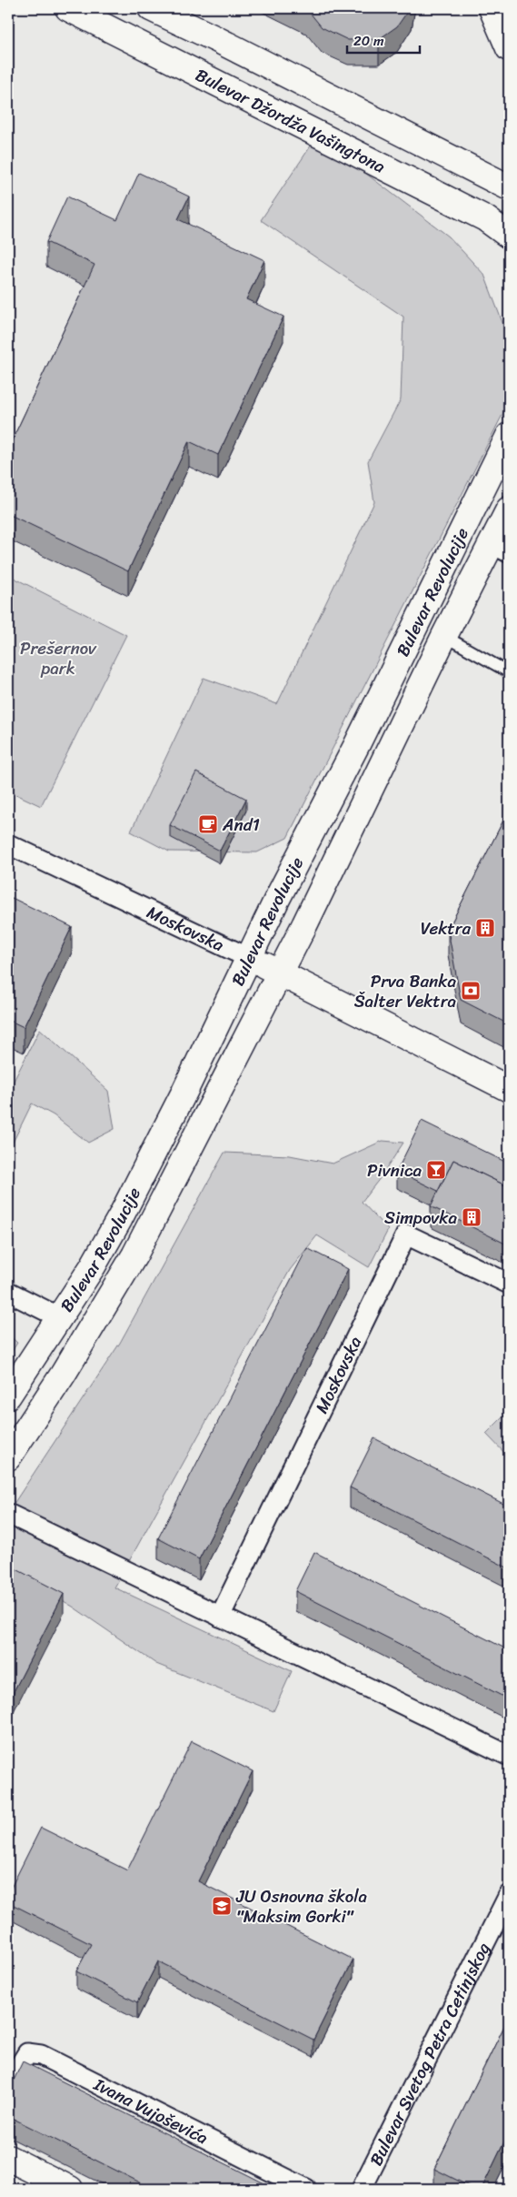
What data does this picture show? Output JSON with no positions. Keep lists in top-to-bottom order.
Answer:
{
  "streets": {
    "main road": ["Bulevar Džordža Vašingtona", "Bulevar Revolucije", "Moskovska"],
    "street": ["Bulevar Svetog Petra Cetinjskog", "Ivana Vujoševića"]
  },
  "crossings": [
    ["Bulevar Revolucije", "Moskovska"]
  ],
  "parks": ["Prešernov park"],
  "places": {
    "cafe": ["And1"],
    "building": ["Vektra", "Simpovka"],
    "bank": ["Prva Banka Šalter Vektra"],
    "bar": ["Pivnica"],
    "school or university": ["JU Osnovna škola \"Maksim Gorki\""]
  },
  "scale_bar": "20 m"
}
